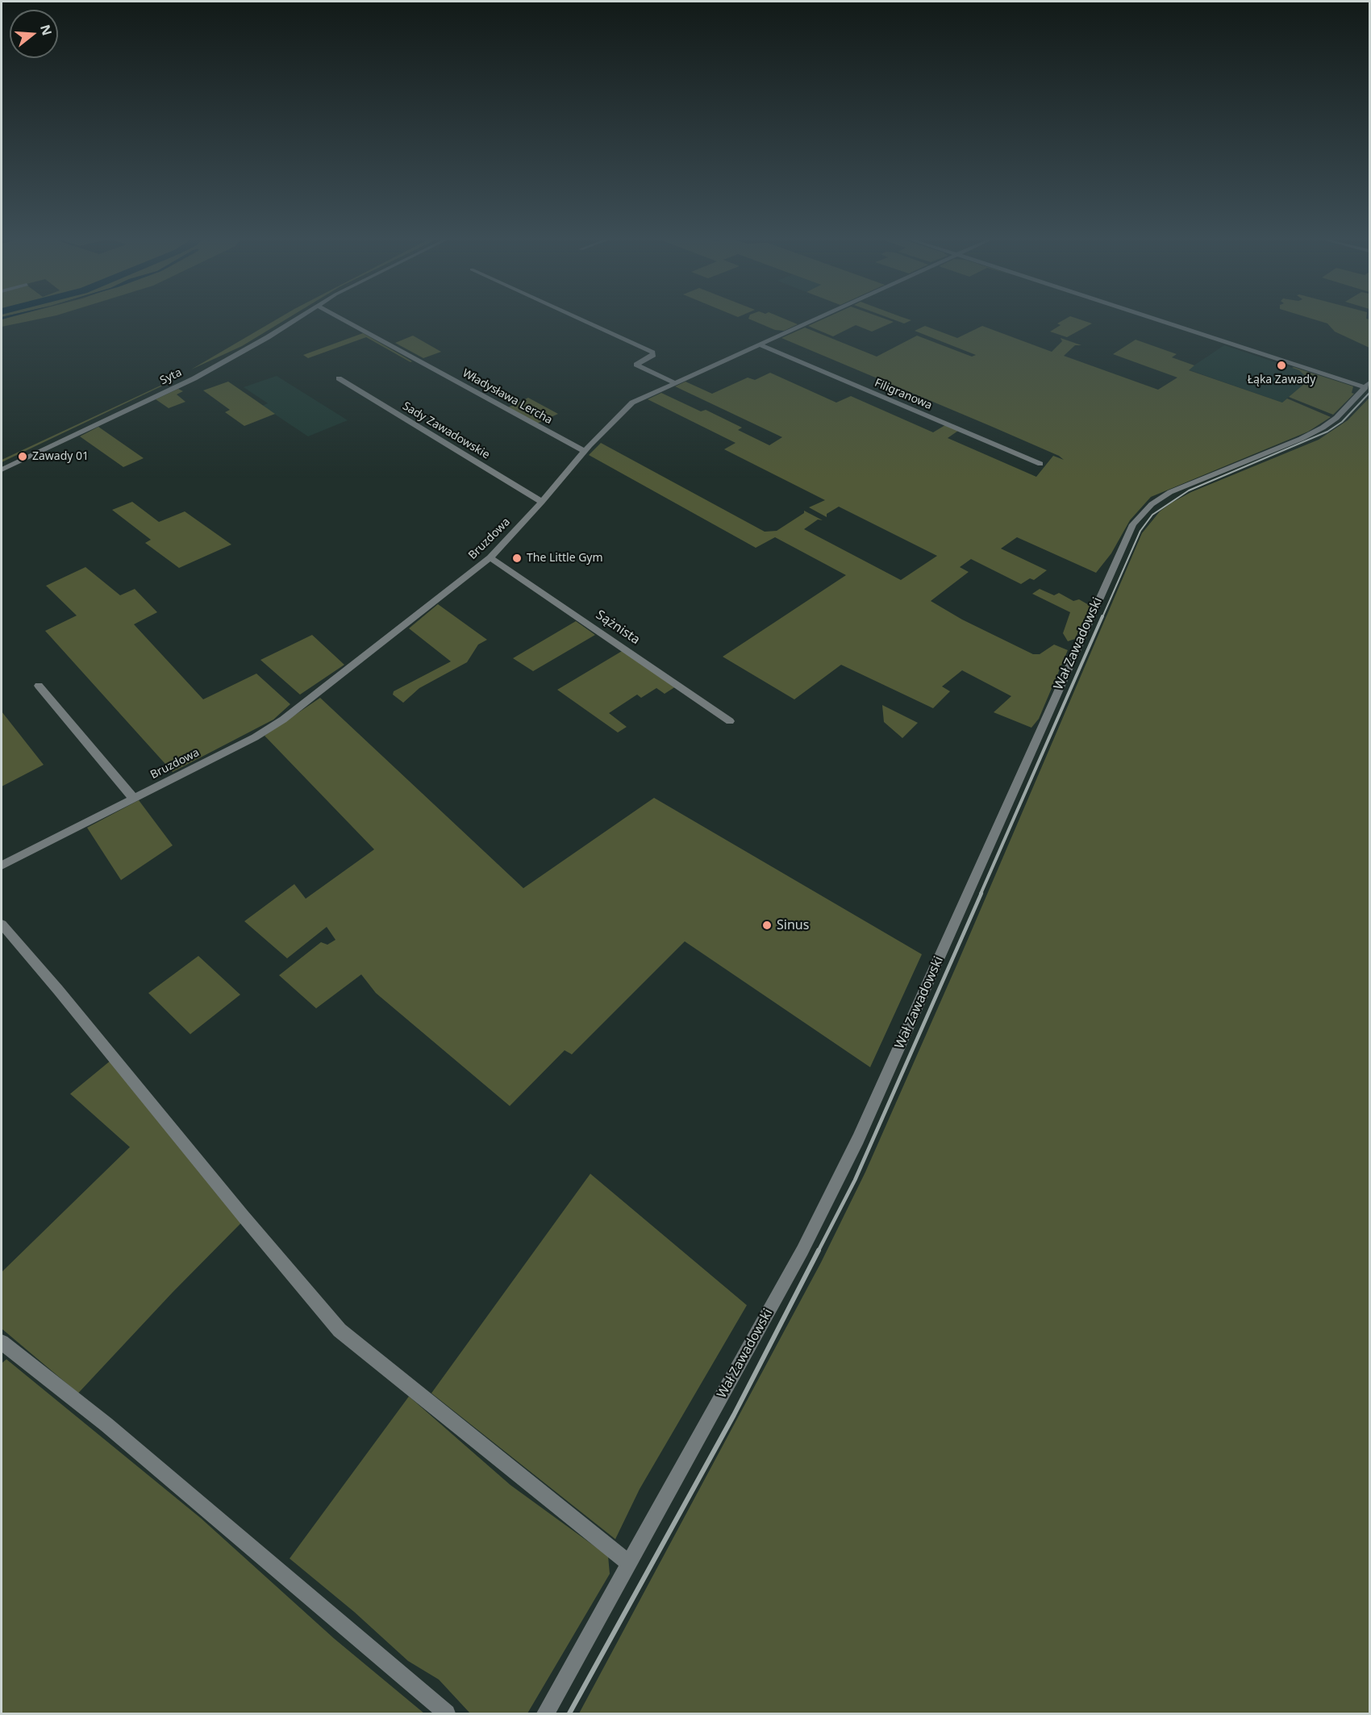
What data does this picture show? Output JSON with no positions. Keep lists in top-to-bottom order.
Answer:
{
  "streets": {
    "street": [
      "Syta",
      "Filigranowa",
      "Władysława Lercha",
      "Sady Zawadowskie",
      "Bruzdowa",
      "Sążnista",
      "Wał Zawadowski"
    ]
  },
  "crossings": [
    ["Filigranowa", "Bruzdowa"],
    ["Władysława Lercha", "Bruzdowa"],
    ["Sady Zawadowskie", "Bruzdowa"],
    ["Bruzdowa", "Sążnista"]
  ],
  "places": [
    "Łąka Zawady",
    "Zawady 01",
    "The Little Gym",
    "Sinus"
  ],
  "north": "right"
}
